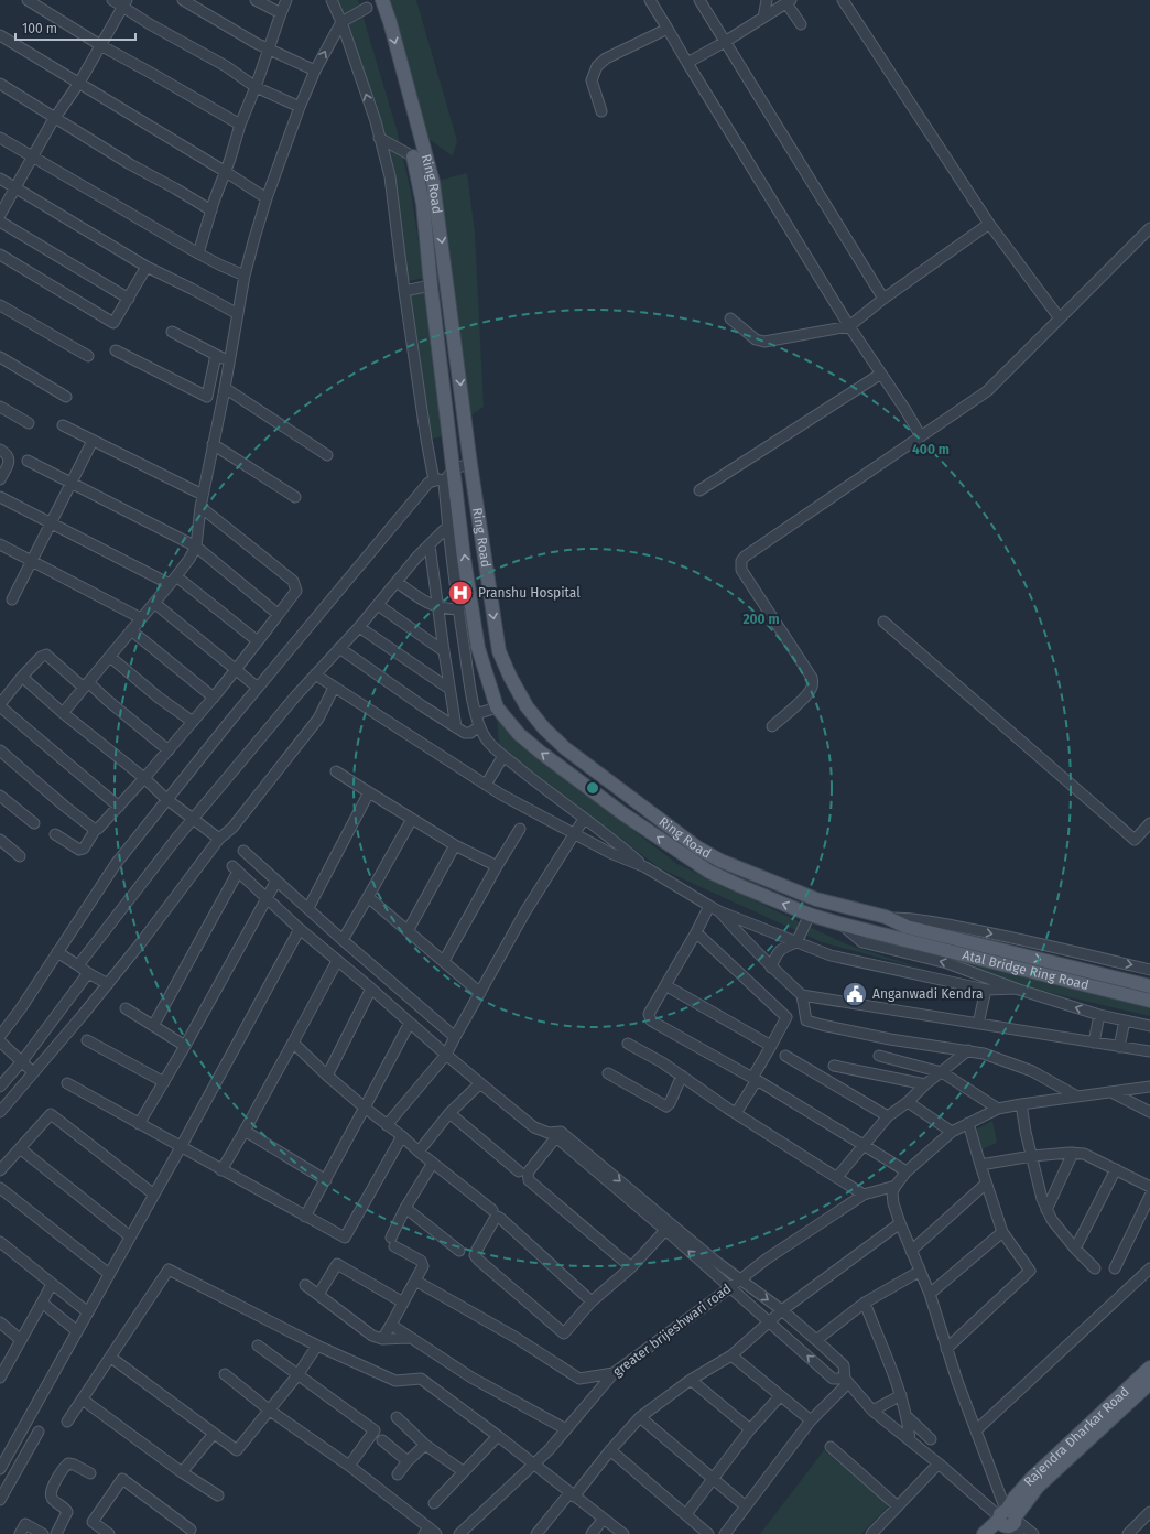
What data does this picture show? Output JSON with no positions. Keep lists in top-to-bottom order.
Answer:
{
  "streets": {
    "main road": ["Ring Road", "Atal Bridge Ring Road", "Rajendra Dharkar Road"],
    "street": ["greater brijeshwari road"]
  },
  "crossings": [
    ["Ring Road", "Atal Bridge Ring Road"]
  ],
  "places": {
    "hospital": ["Pranshu Hospital"],
    "public building": ["Anganwadi Kendra"]
  },
  "scale_bar": "100 m",
  "rings": ["400 m", "200 m"]
}
